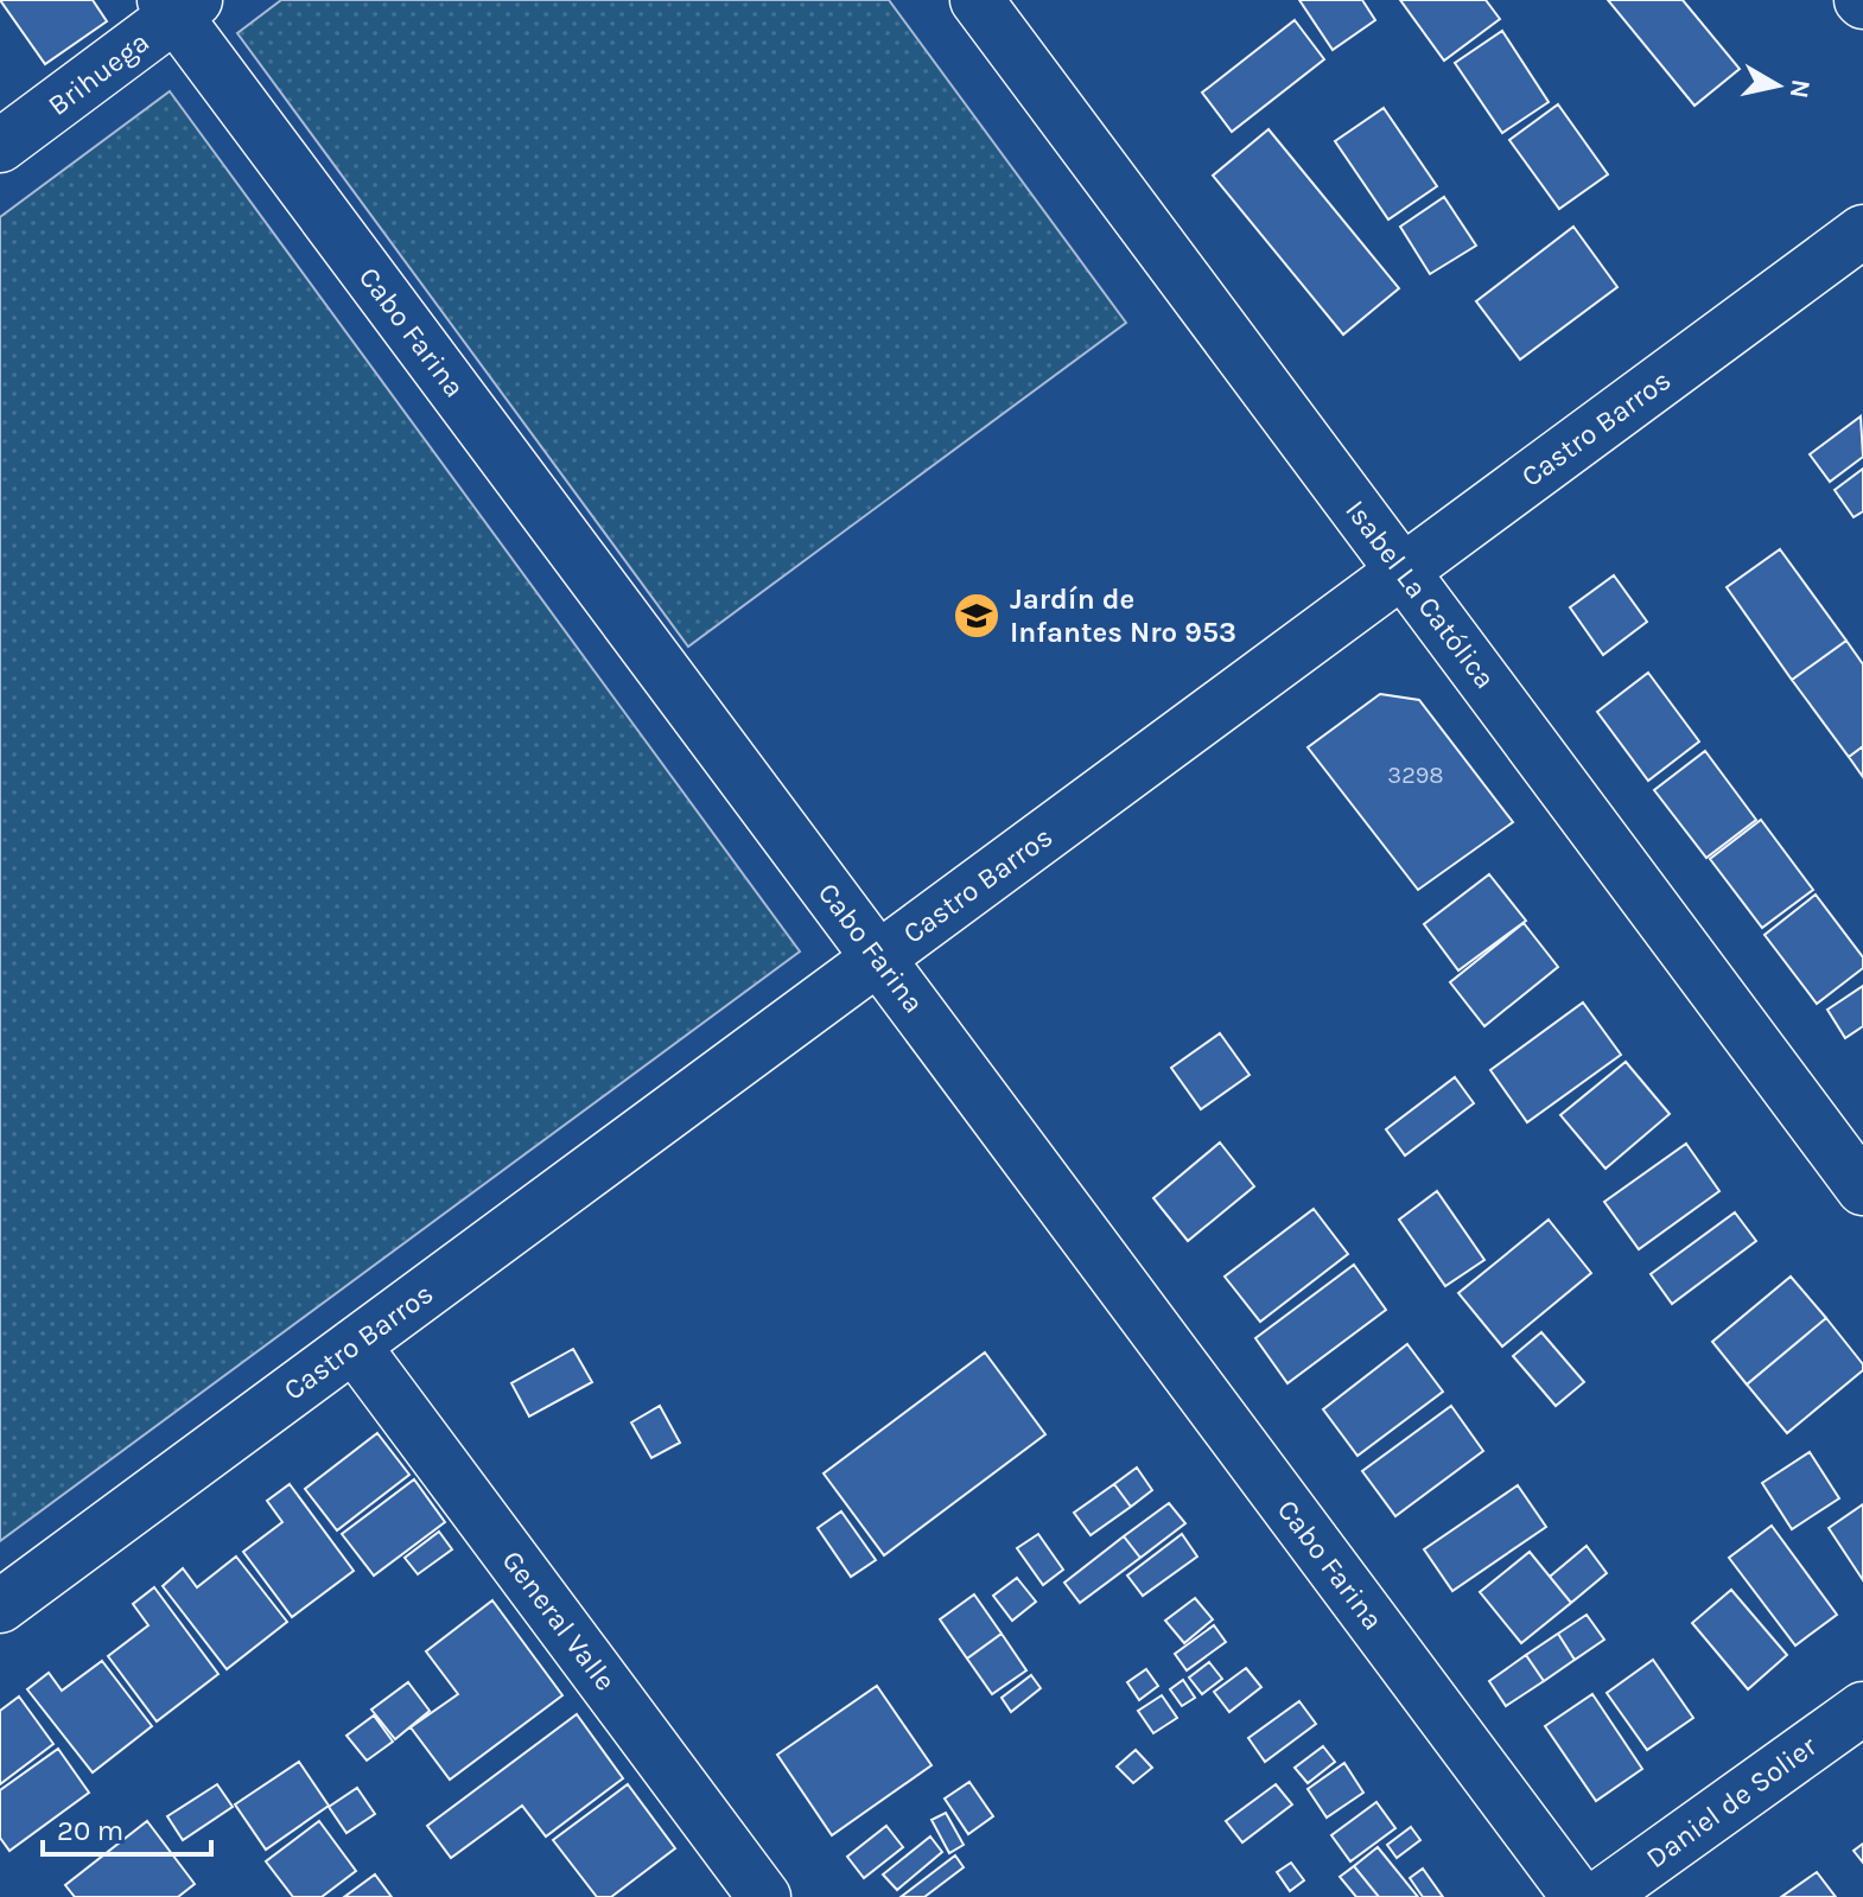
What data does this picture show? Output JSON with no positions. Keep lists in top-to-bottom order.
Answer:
{
  "streets": {
    "street": [
      "Brihuega",
      "Cabo Farina",
      "Castro Barros",
      "Isabel La Católica",
      "General Valle",
      "Daniel de Solier"
    ]
  },
  "crossings": [
    ["Brihuega", "Cabo Farina"],
    ["Cabo Farina", "Castro Barros"],
    ["Castro Barros", "Isabel La Católica"],
    ["Castro Barros", "General Valle"]
  ],
  "places": {
    "school or university": ["Jardín de Infantes Nro 953"]
  },
  "house_numbers": ["3298"],
  "scale_bar": "20 m",
  "north": "right"
}
